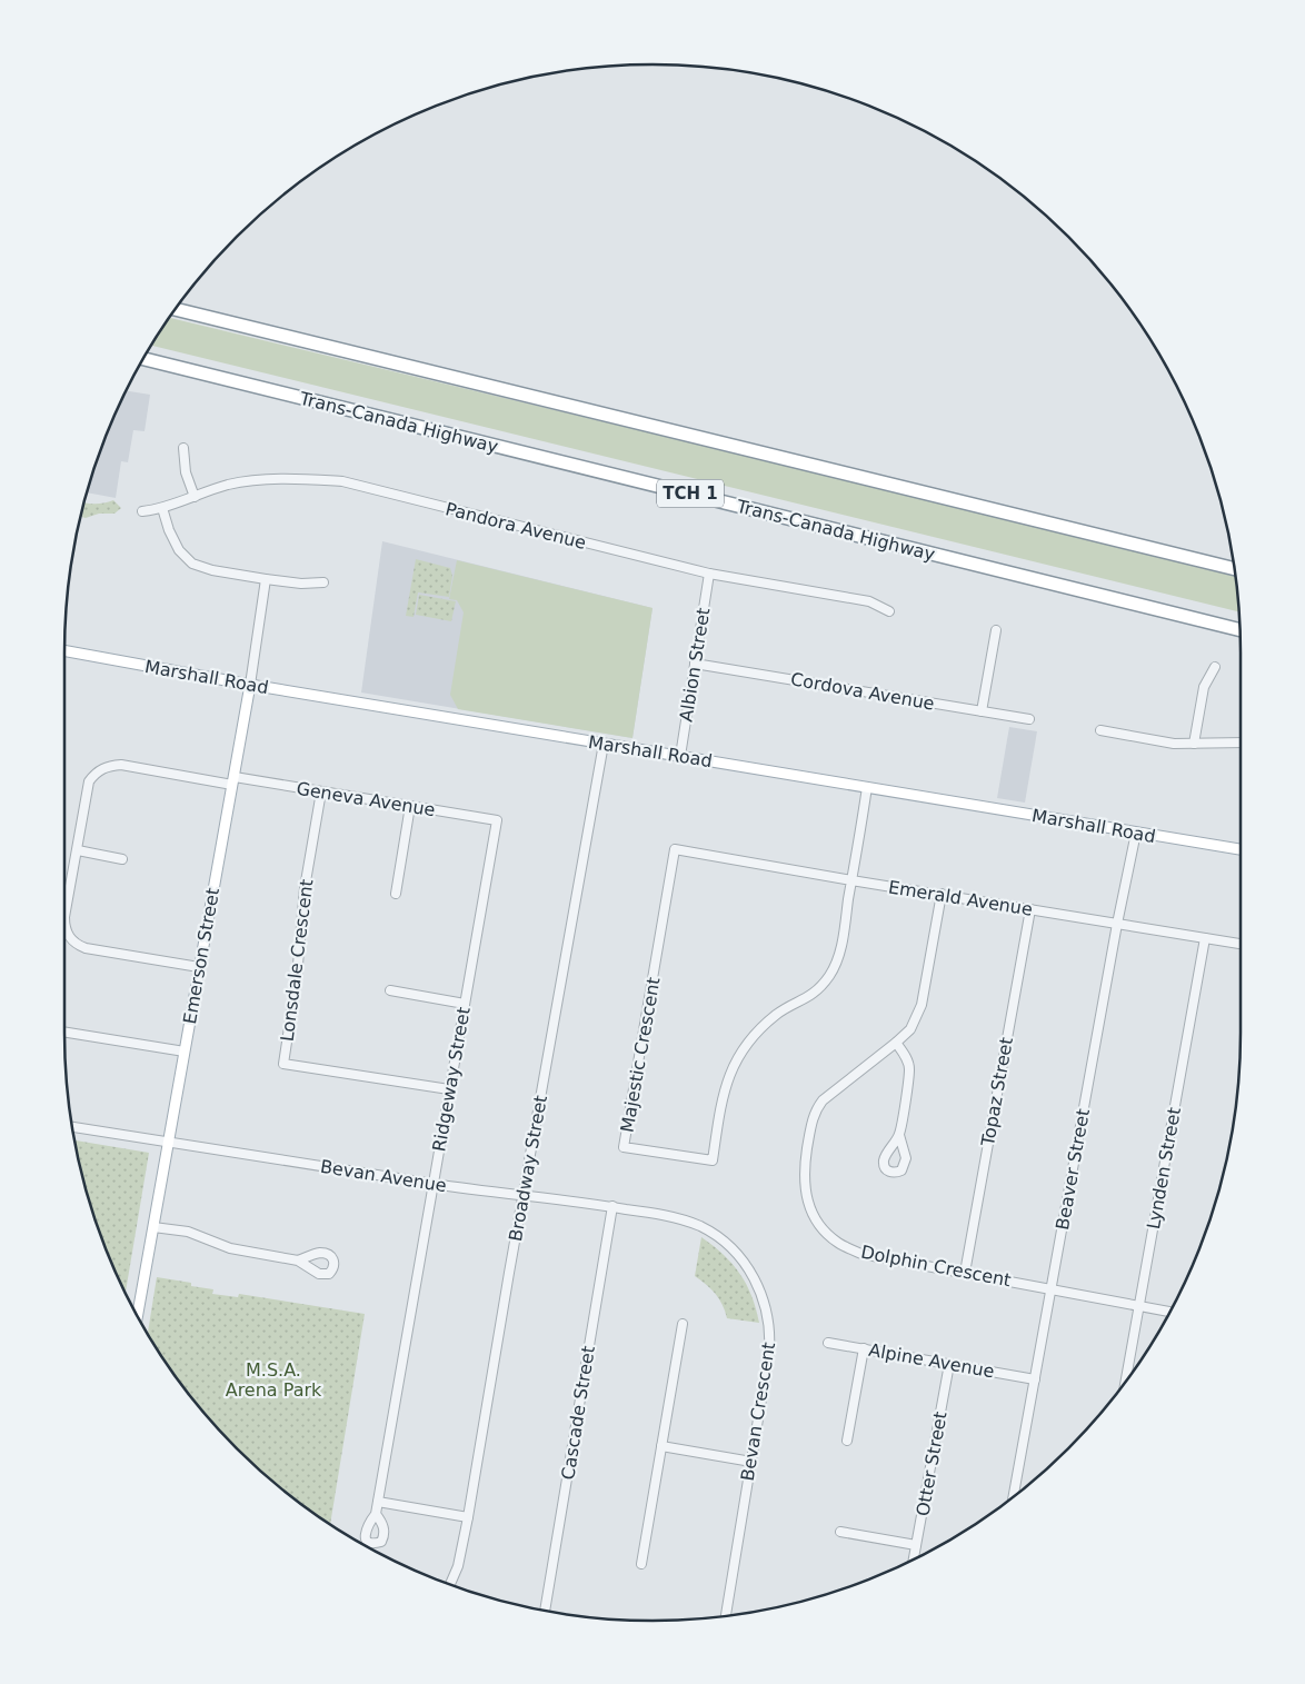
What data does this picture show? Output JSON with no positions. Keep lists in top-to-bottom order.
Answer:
{
  "streets": {
    "highway": ["Trans-Canada Highway", "TCH 1"],
    "main road": ["Marshall Road", "Emerson Street"],
    "street": [
      "Pandora Avenue",
      "Albion Street",
      "Cordova Avenue",
      "Geneva Avenue",
      "Emerald Avenue",
      "Lonsdale Crescent",
      "Majestic Crescent",
      "Ridgeway Street",
      "Topaz Street",
      "Broadway Street",
      "Lynden Street",
      "Beaver Street",
      "Bevan Avenue",
      "Dolphin Crescent",
      "Alpine Avenue",
      "Bevan Crescent",
      "Cascade Street",
      "Otter Street"
    ]
  },
  "crossings": [
    ["Pandora Avenue", "Albion Street"],
    ["Albion Street", "Marshall Road"],
    ["Albion Street", "Cordova Avenue"],
    ["Marshall Road", "Emerson Street"],
    ["Marshall Road", "Majestic Crescent"],
    ["Marshall Road", "Broadway Street"],
    ["Marshall Road", "Beaver Street"],
    ["Geneva Avenue", "Emerson Street"],
    ["Geneva Avenue", "Lonsdale Crescent"],
    ["Geneva Avenue", "Ridgeway Street"],
    ["Emerald Avenue", "Majestic Crescent"],
    ["Emerald Avenue", "Topaz Street"],
    ["Emerald Avenue", "Lynden Street"],
    ["Emerald Avenue", "Beaver Street"],
    ["Emerald Avenue", "Dolphin Crescent"],
    ["Emerson Street", "Bevan Avenue"],
    ["Lonsdale Crescent", "Ridgeway Street"],
    ["Ridgeway Street", "Bevan Avenue"],
    ["Topaz Street", "Dolphin Crescent"],
    ["Broadway Street", "Bevan Avenue"],
    ["Lynden Street", "Dolphin Crescent"],
    ["Beaver Street", "Dolphin Crescent"],
    ["Beaver Street", "Alpine Avenue"],
    ["Bevan Avenue", "Bevan Crescent"],
    ["Bevan Avenue", "Cascade Street"],
    ["Alpine Avenue", "Otter Street"]
  ],
  "parks": ["M.S.A. Arena Park"]
}
